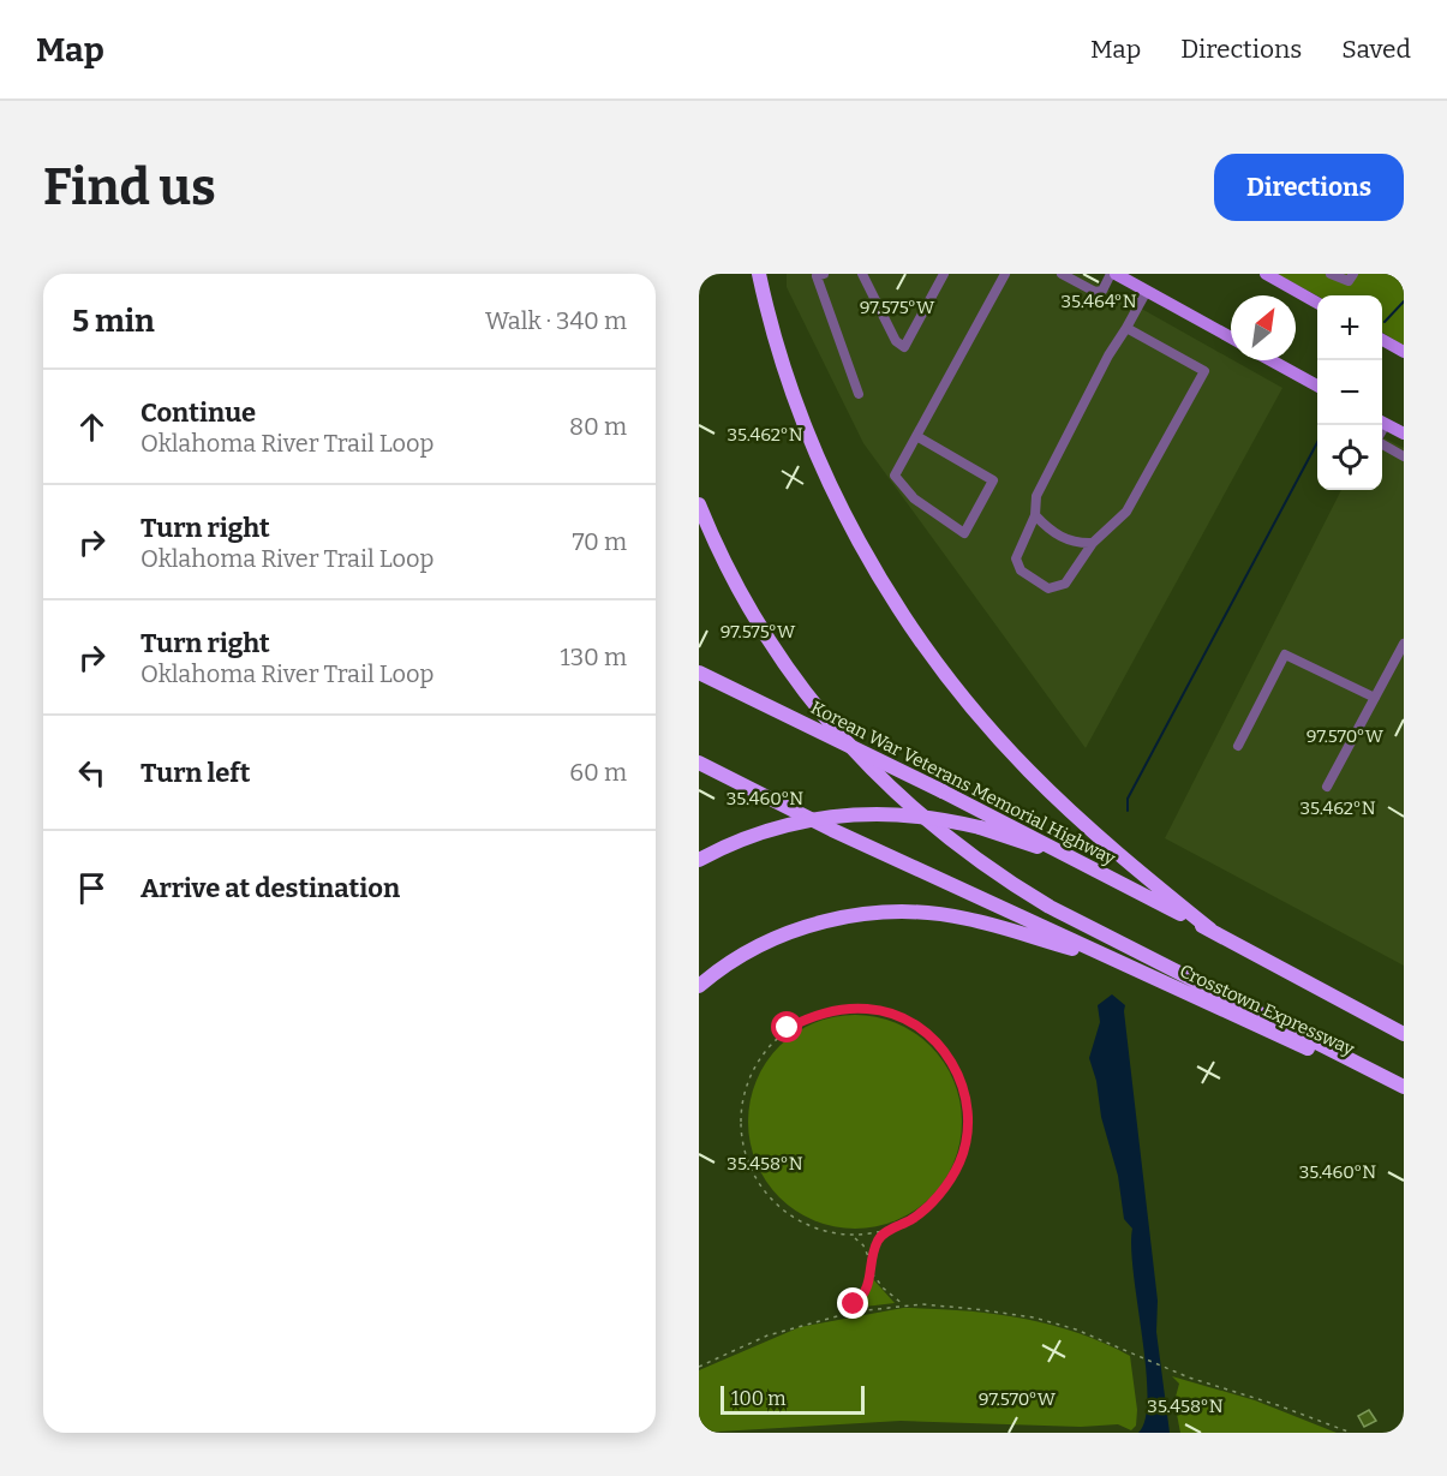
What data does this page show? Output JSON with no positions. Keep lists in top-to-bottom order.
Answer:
{
  "streets": {
    "highway": ["Korean War Veterans Memorial Highway", "Crosstown Expressway"]
  },
  "scale_bar": "100 m",
  "north": "top right",
  "page": {
    "header": "Map",
    "nav": ["Map", "Directions", "Saved"],
    "buttons": "Directions",
    "title": "Find us",
    "heading": ["5 min", "Walk · 340 m"],
    "map_buttons": ["+", "−"],
    "list": [
      ["Continue", "Oklahoma River Trail Loop", "80 m"],
      ["Turn right", "Oklahoma River Trail Loop", "70 m"],
      ["Turn right", "Oklahoma River Trail Loop", "130 m"],
      ["Turn left", "60 m"],
      "Arrive at destination"
    ],
    "scale": "100 m"
  },
  "coordinates": [
    "35.464°N",
    "97.575°W",
    "35.462°N",
    "97.570°W",
    "35.460°N",
    "35.458°N"
  ]
}
